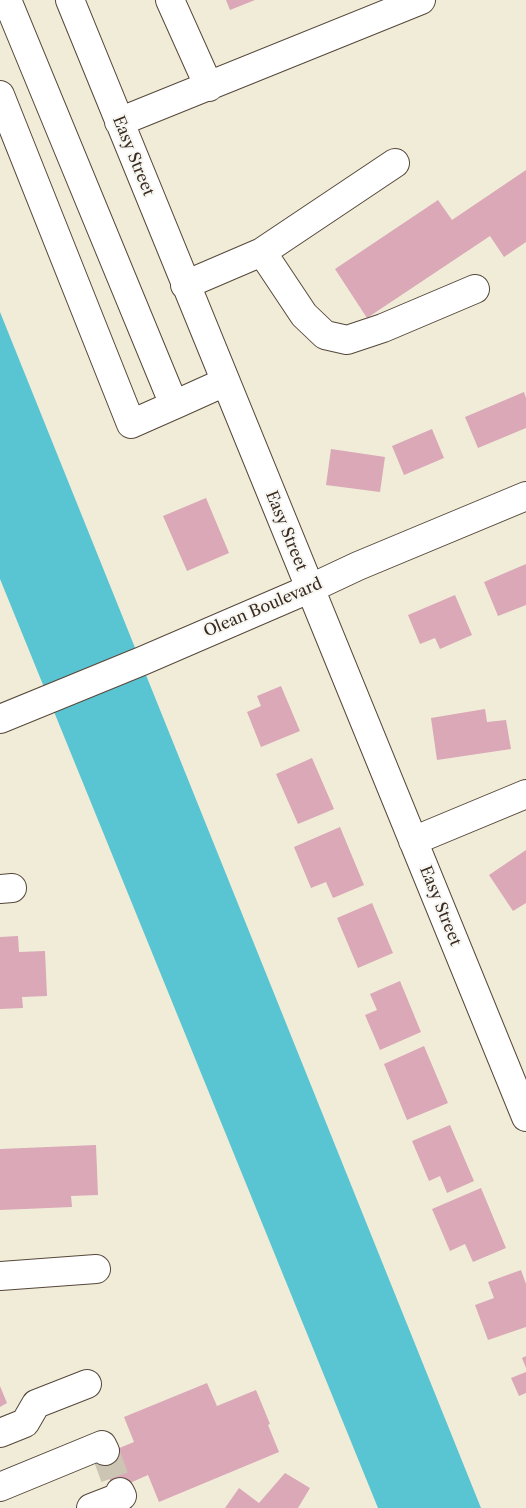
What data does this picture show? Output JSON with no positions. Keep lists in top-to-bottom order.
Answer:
{
  "streets": {
    "street": ["Easy Street", "Olean Boulevard"]
  },
  "crossings": [
    ["Easy Street", "Olean Boulevard"]
  ]
}
